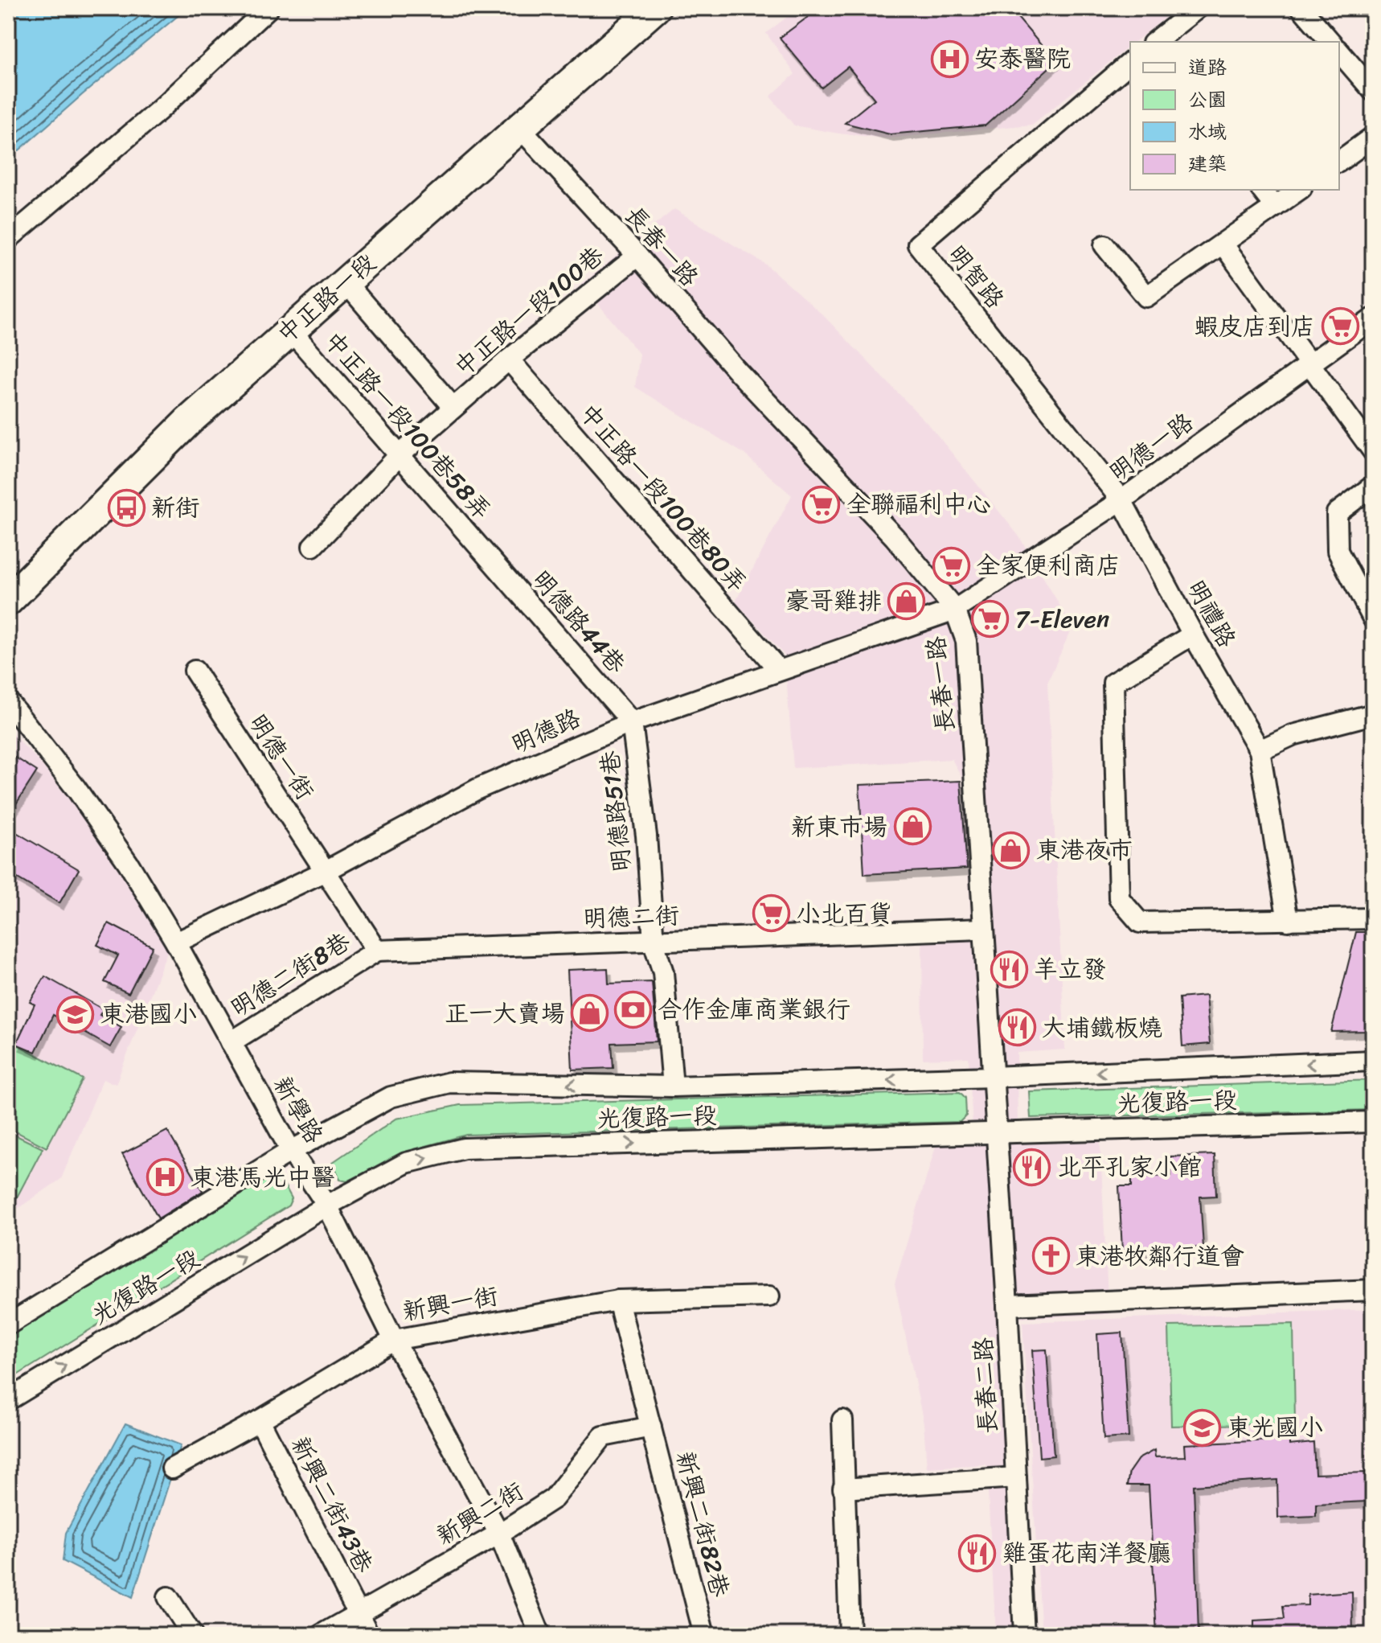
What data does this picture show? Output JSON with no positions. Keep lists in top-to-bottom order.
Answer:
{
  "streets": {
    "main road": ["中正路一段"],
    "street": [
      "長春一路",
      "明智路",
      "中正路一段100巷",
      "中正路一段100巷58弄",
      "明德一路",
      "中正路一段100巷80弄",
      "明禮路",
      "明德路44巷",
      "明德路",
      "明德一街",
      "明德路51巷",
      "明德二街",
      "明德二街8巷",
      "光復路一段",
      "新學路",
      "新興一街",
      "長春二路",
      "新興二街43巷",
      "新興二街",
      "新興二街82巷"
    ]
  },
  "crossings": [
    ["長春一路", "中正路一段"],
    ["長春一路", "中正路一段100巷"],
    ["長春一路", "明德一路"],
    ["長春一路", "明德路"],
    ["長春一路", "明德二街"],
    ["長春一路", "光復路一段"],
    ["長春一路", "長春二路"],
    ["明智路", "明德一路"],
    ["明智路", "明禮路"],
    ["中正路一段", "中正路一段100巷"],
    ["中正路一段", "中正路一段100巷58弄"],
    ["中正路一段100巷", "中正路一段100巷58弄"],
    ["中正路一段100巷", "中正路一段100巷80弄"],
    ["中正路一段100巷58弄", "明德路44巷"],
    ["明德一路", "明禮路"],
    ["明德一路", "明德路"],
    ["中正路一段100巷80弄", "明德路"],
    ["明德路44巷", "明德路"],
    ["明德路44巷", "明德路51巷"],
    ["明德路", "明德一街"],
    ["明德路", "明德路51巷"],
    ["明德路", "新學路"],
    ["明德路51巷", "明德二街"],
    ["明德路51巷", "光復路一段"],
    ["明德二街", "明德二街8巷"],
    ["明德二街8巷", "新學路"],
    ["光復路一段", "新學路"],
    ["光復路一段", "長春二路"],
    ["新學路", "新興一街"],
    ["新學路", "新興二街"],
    ["新興一街", "新興二街43巷"],
    ["新興一街", "新興二街82巷"],
    ["新興二街43巷", "新興二街"],
    ["新興二街", "新興二街82巷"]
  ],
  "places": {
    "hospital": ["安泰醫院", "東港馬光中醫"],
    "supermarket": [
      "蝦皮店到店",
      "全聯福利中心",
      "全家便利商店",
      "7-Eleven",
      "小北百貨"
    ],
    "bus stop": ["新街"],
    "shop": [
      "豪哥雞排",
      "新東市場",
      "東港夜市",
      "正一大賣場"
    ],
    "restaurant": [
      "羊立發",
      "大埔鐵板燒",
      "北平孔家小館",
      "雞蛋花南洋餐廳"
    ],
    "bank": ["合作金庫商業銀行"],
    "school or university": ["東港國小", "東光國小"],
    "church": ["東港牧鄰行道會"]
  },
  "legend": [
    "道路",
    "公園",
    "水域",
    "建築"
  ]
}
